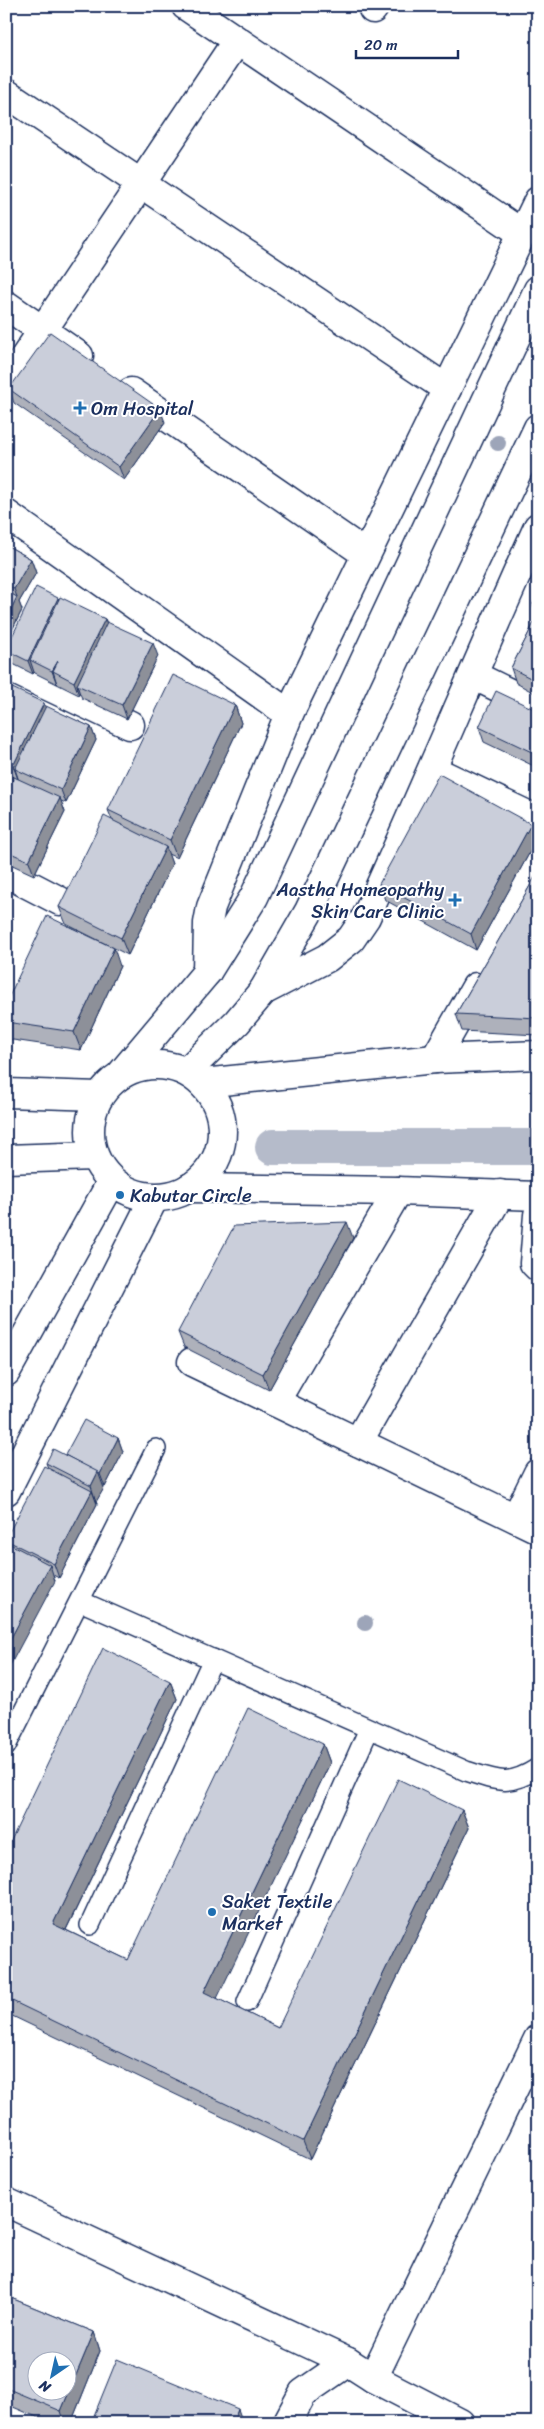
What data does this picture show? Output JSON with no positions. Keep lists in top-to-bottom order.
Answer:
{
  "places": {
    "health": ["Om Hospital", "Aastha Homeopathy Skin Care Clinic"],
    "other": ["Kabutar Circle", "Saket Textile Market"]
  },
  "scale_bar": "20 m",
  "north": "bottom left"
}
